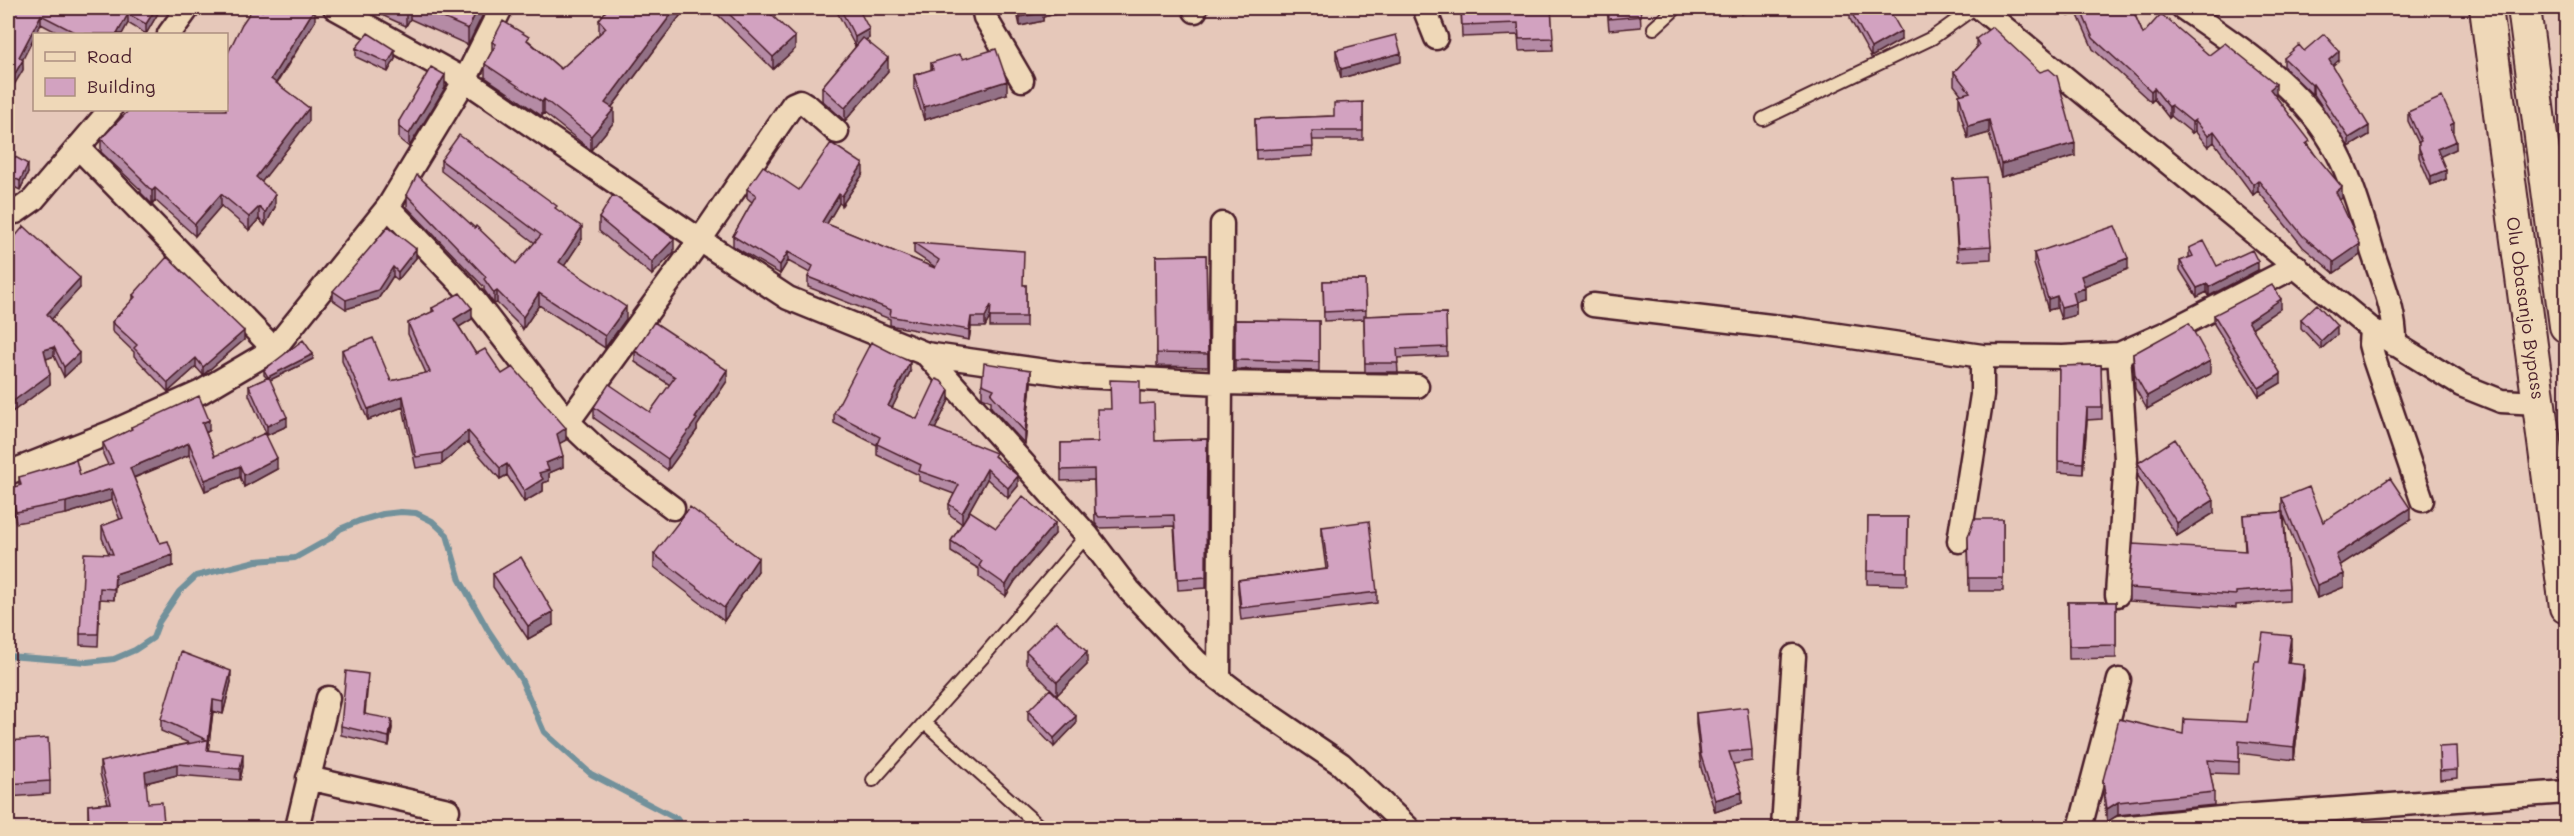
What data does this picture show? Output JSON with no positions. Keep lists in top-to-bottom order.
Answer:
{
  "streets": {
    "main road": ["Olu Obasanjo Bypass"]
  },
  "legend": ["Road", "Building"]
}
